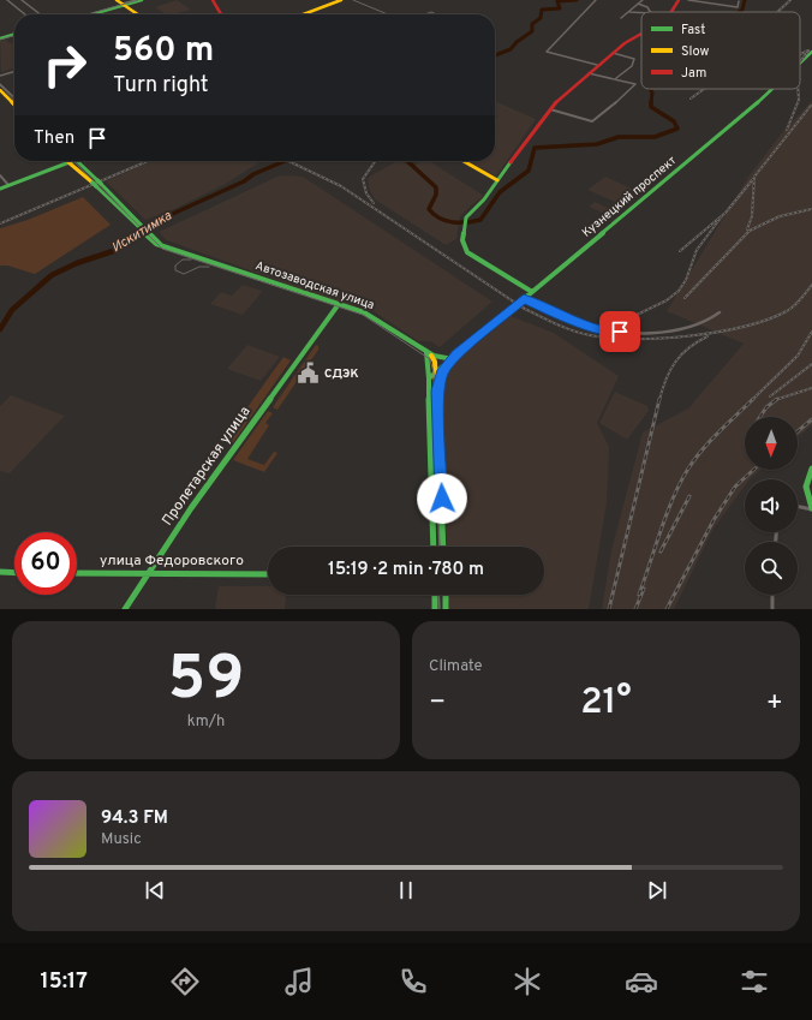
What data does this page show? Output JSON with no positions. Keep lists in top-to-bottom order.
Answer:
{
  "streets": {
    "main road": [
      "Кузнецкий проспект",
      "Автозаводская улица",
      "Пролетарская улица",
      "улица Федоровского"
    ]
  },
  "crossings": [
    ["Кузнецкий проспект", "Автозаводская улица"],
    ["Автозаводская улица", "Пролетарская улица"],
    ["Пролетарская улица", "улица Федоровского"]
  ],
  "water": ["Искитимка"],
  "places": {
    "public building": ["СДЭК"]
  },
  "legend": ["Fast", "Slow", "Jam"],
  "north": "bottom",
  "page": {
    "turn": ["560 m", "Turn right"],
    "then": "Then",
    "limit": "60",
    "trip": "15:19 · 2 min · 780 m",
    "tile": [
      ["59", "km/h"],
      "Climate"
    ],
    "heat": ["−", "21°", "+"],
    "song": ["94.3 FM", "Music"],
    "tabs": "15:17"
  }
}
